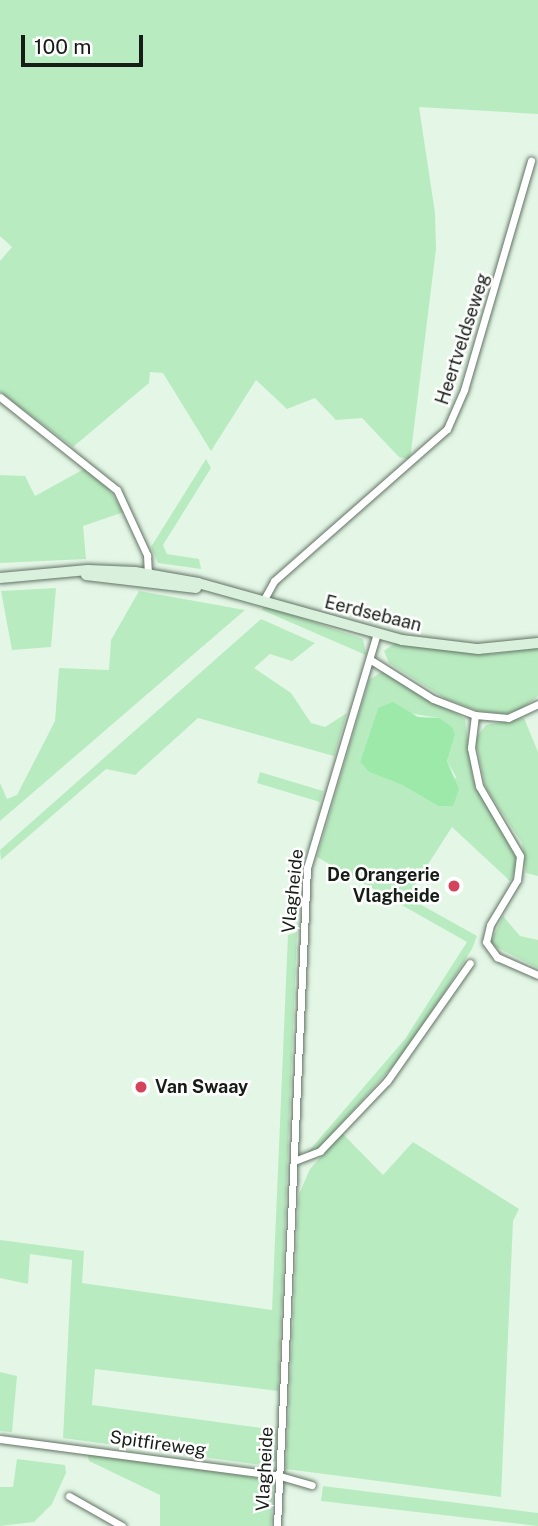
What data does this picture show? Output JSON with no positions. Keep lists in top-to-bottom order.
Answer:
{
  "streets": {
    "main road": ["Eerdsebaan"],
    "street": ["Heertveldseweg", "Vlagheide", "Spitfireweg"]
  },
  "crossings": [
    ["Heertveldseweg", "Eerdsebaan"],
    ["Eerdsebaan", "Vlagheide"],
    ["Vlagheide", "Spitfireweg"]
  ],
  "places": ["De Orangerie Vlagheide", "Van Swaay"],
  "scale_bar": "100 m"
}
